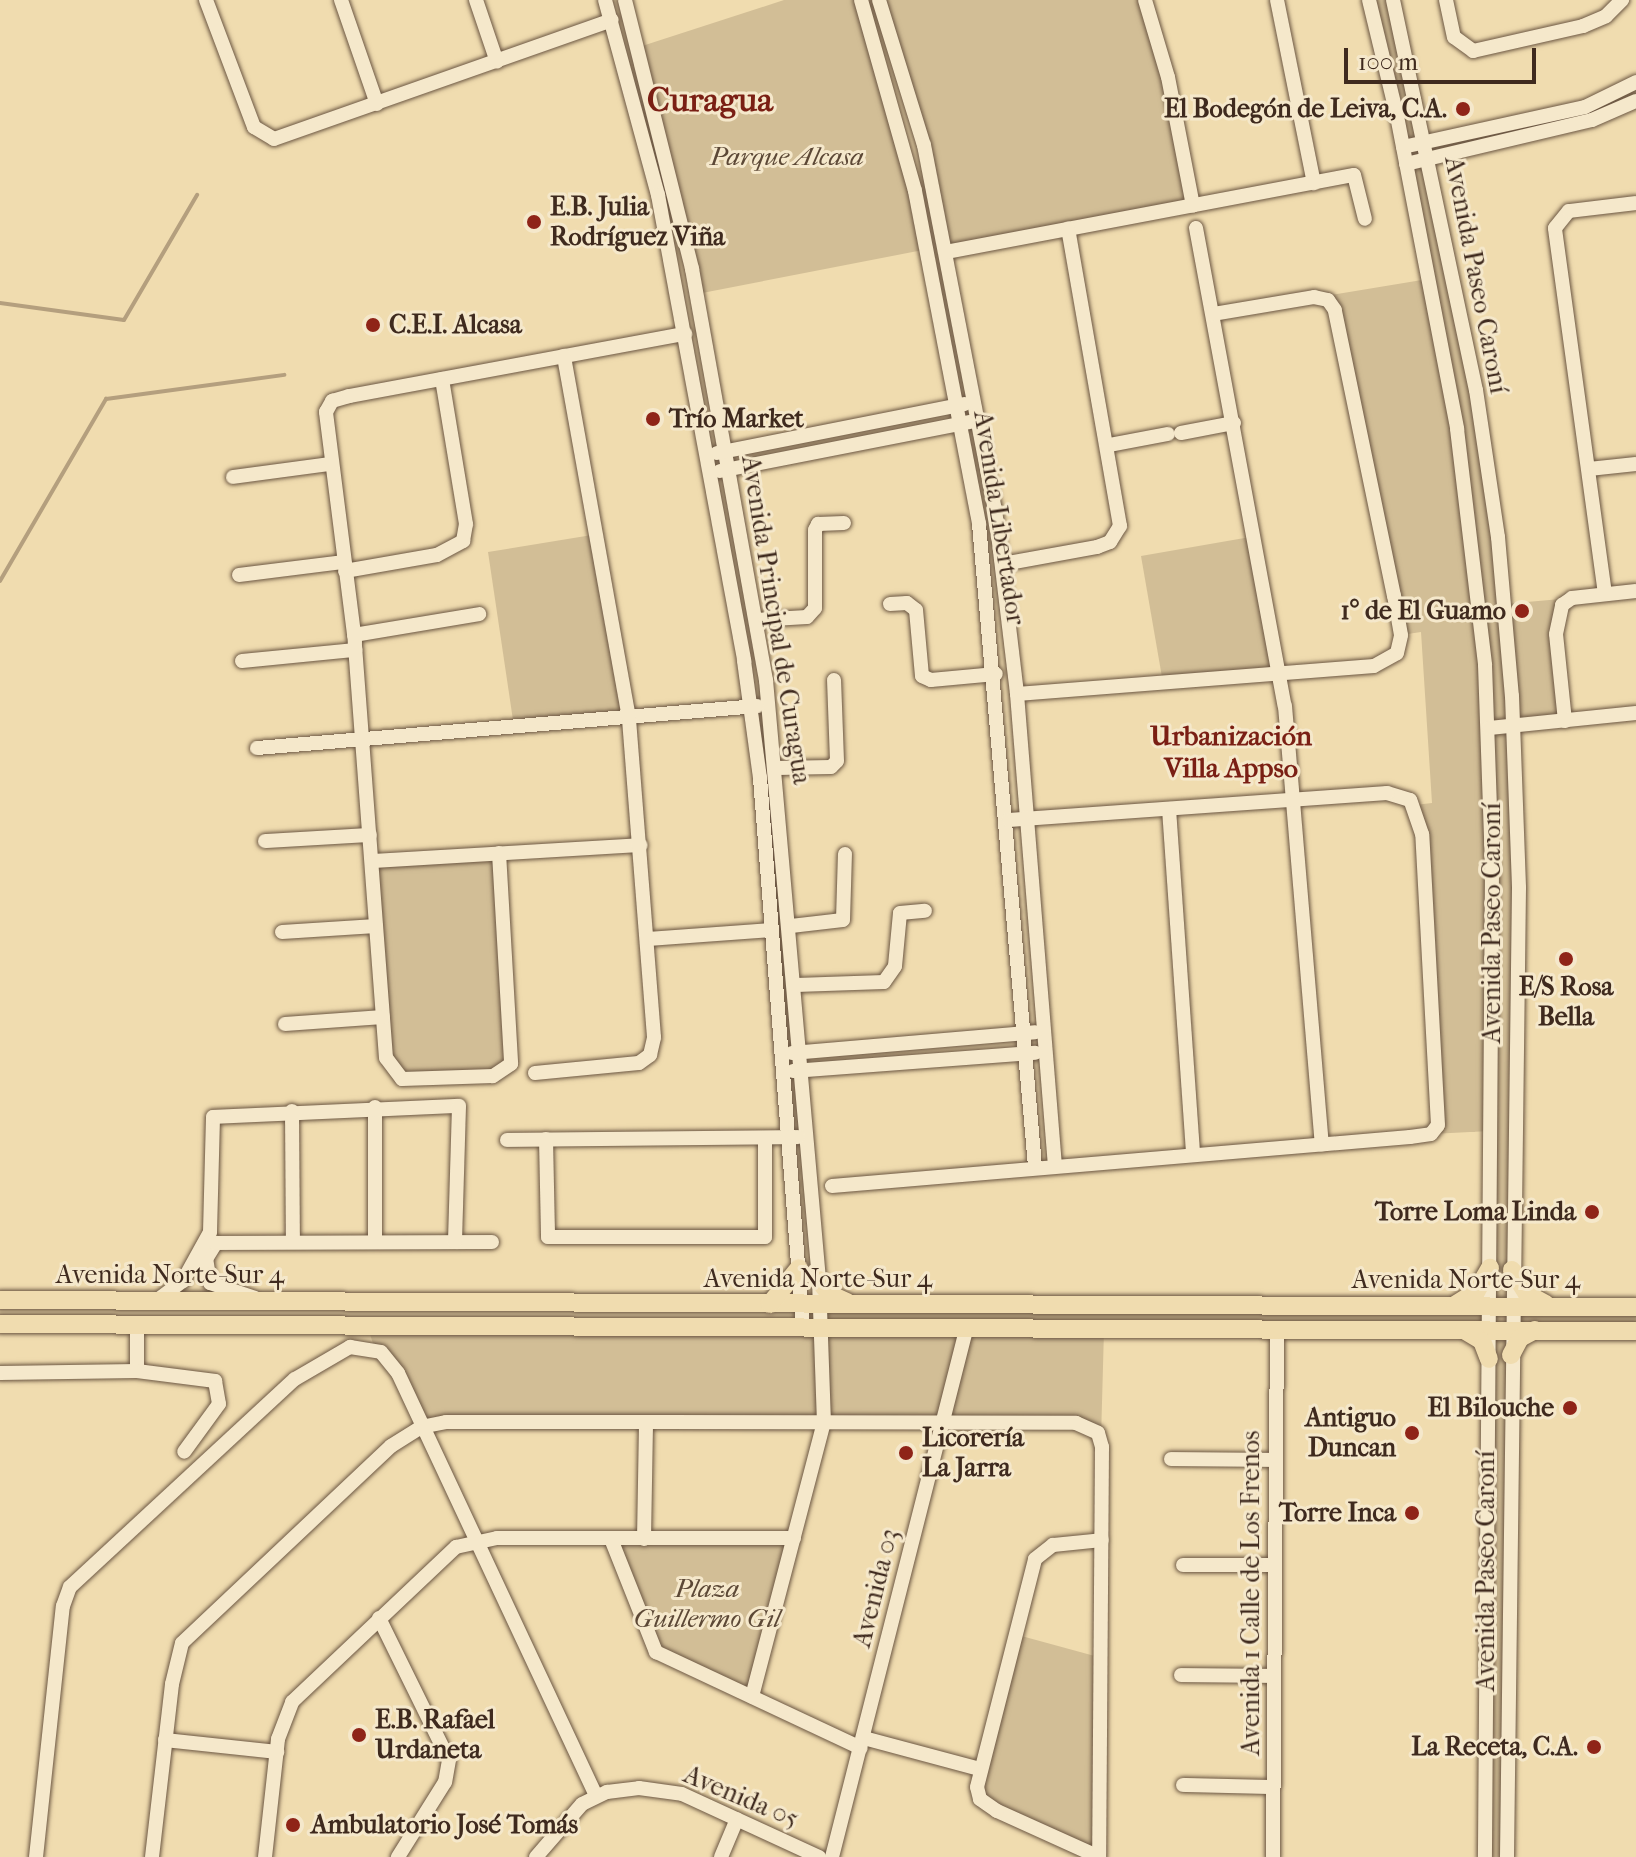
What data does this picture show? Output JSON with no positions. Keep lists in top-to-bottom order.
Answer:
{
  "streets": {
    "main road": ["Avenida Norte-Sur 4"],
    "street": [
      "Avenida Paseo Caroní",
      "Avenida Libertador",
      "Avenida Principal de Curagua",
      "Avenida 03",
      "Avenida 1 Calle de Los Frenos",
      "Avenida 05"
    ]
  },
  "crossings": [
    ["Avenida Paseo Caroní", "Avenida Norte-Sur 4"],
    ["Avenida Principal de Curagua", "Avenida Norte-Sur 4"],
    ["Avenida Norte-Sur 4", "Avenida 03"],
    ["Avenida Norte-Sur 4", "Avenida 1 Calle de Los Frenos"]
  ],
  "districts": ["Curagua", "Urbanización Villa Appso"],
  "parks": ["Parque Alcasa", "Plaza Guillermo Gil"],
  "places": [
    "El Bodegón de Leiva, C.A.",
    "E.B. Julia Rodríguez Viña",
    "C.E.I. Alcasa",
    "Trío Market",
    "1° de El Guamo",
    "E/S Rosa Bella",
    "Torre Loma Linda",
    "El Bilouche",
    "Antiguo Duncan",
    "Licorería La Jarra",
    "Torre Inca",
    "E.B. Rafael Urdaneta",
    "La Receta, C.A.",
    "Ambulatorio José Tomás"
  ],
  "scale_bar": "100 m"
}
